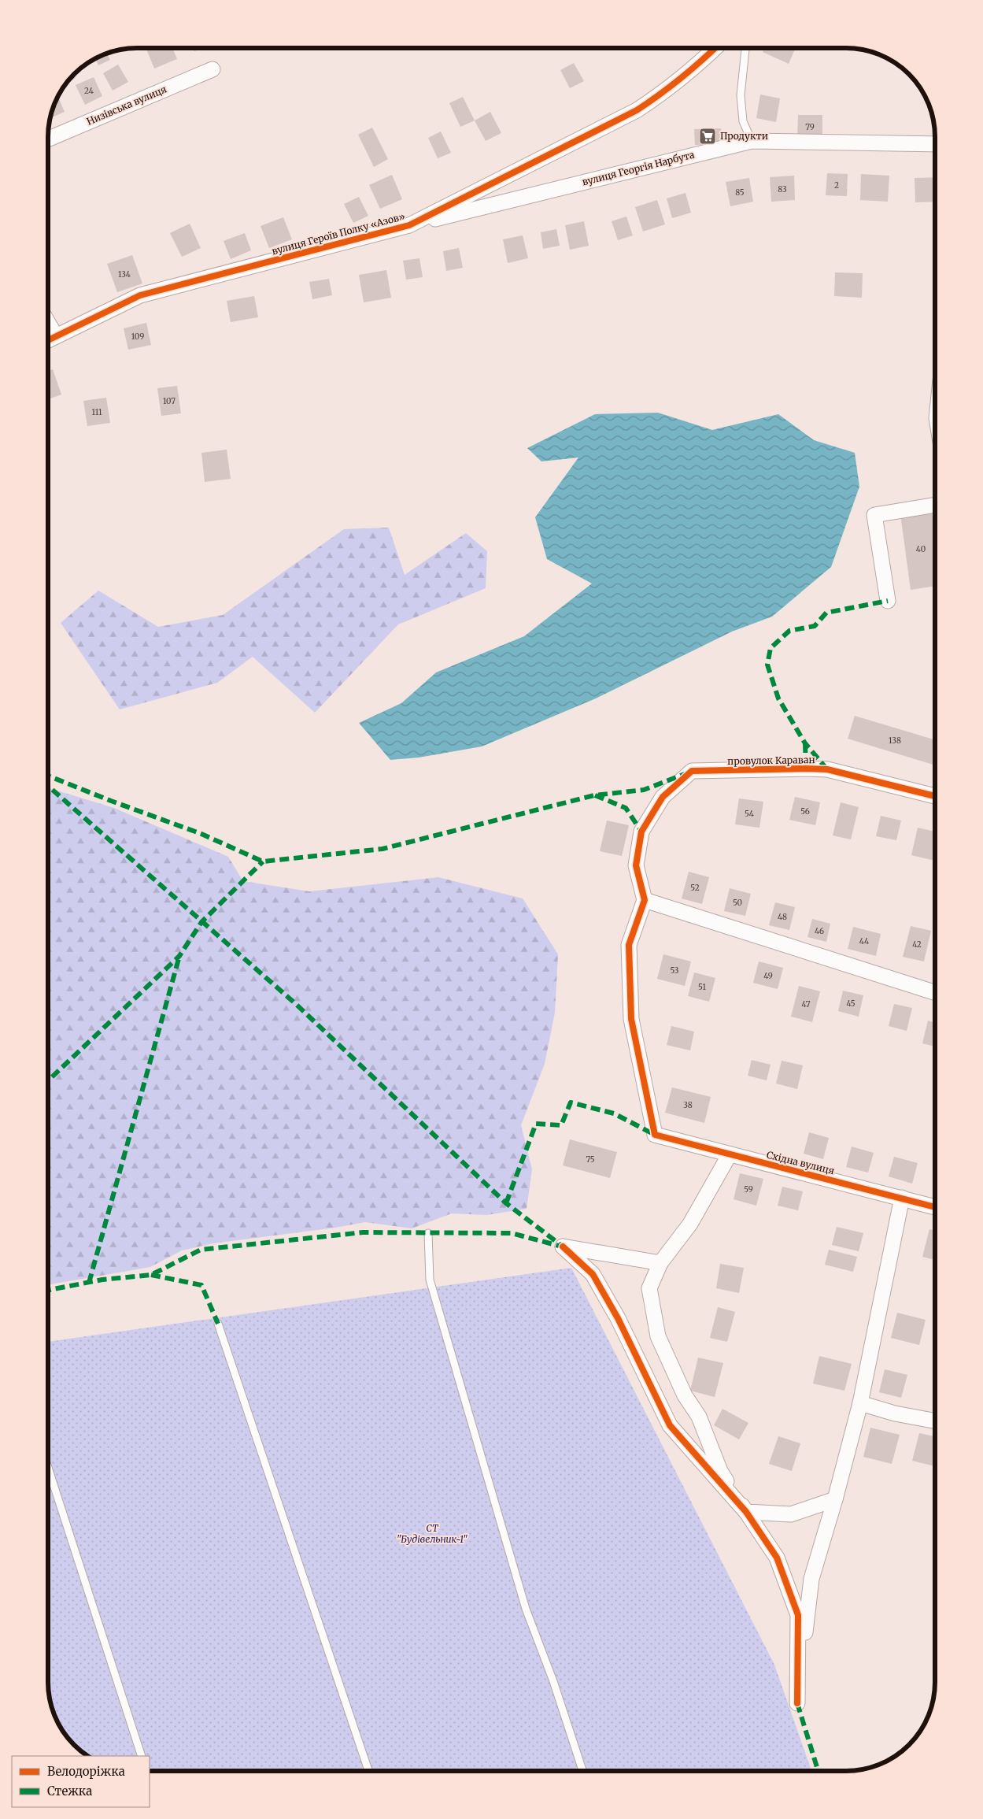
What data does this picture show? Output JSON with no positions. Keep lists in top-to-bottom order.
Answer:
{
  "streets": {
    "street": [
      "Низівська вулиця",
      "вулиця Георгія Нарбута",
      "вулиця Героїв Полку «Азов»",
      "провулок Караван",
      "Східна вулиця"
    ]
  },
  "crossings": [
    ["вулиця Георгія Нарбута", "вулиця Героїв Полку «Азов»"],
    ["провулок Караван", "Східна вулиця"]
  ],
  "parks": ["СТ \"Будівельник-1\""],
  "places": {
    "supermarket": ["Продукти"]
  },
  "house_numbers": [
    "24",
    "79",
    "2",
    "83",
    "85",
    "134",
    "109",
    "107",
    "111",
    "40",
    "138",
    "56",
    "54",
    "52",
    "50",
    "48",
    "46",
    "44",
    "42",
    "53",
    "49",
    "51",
    "45",
    "47",
    "38",
    "75",
    "59"
  ],
  "legend": ["Велодоріжка", "Стежка"]
}
